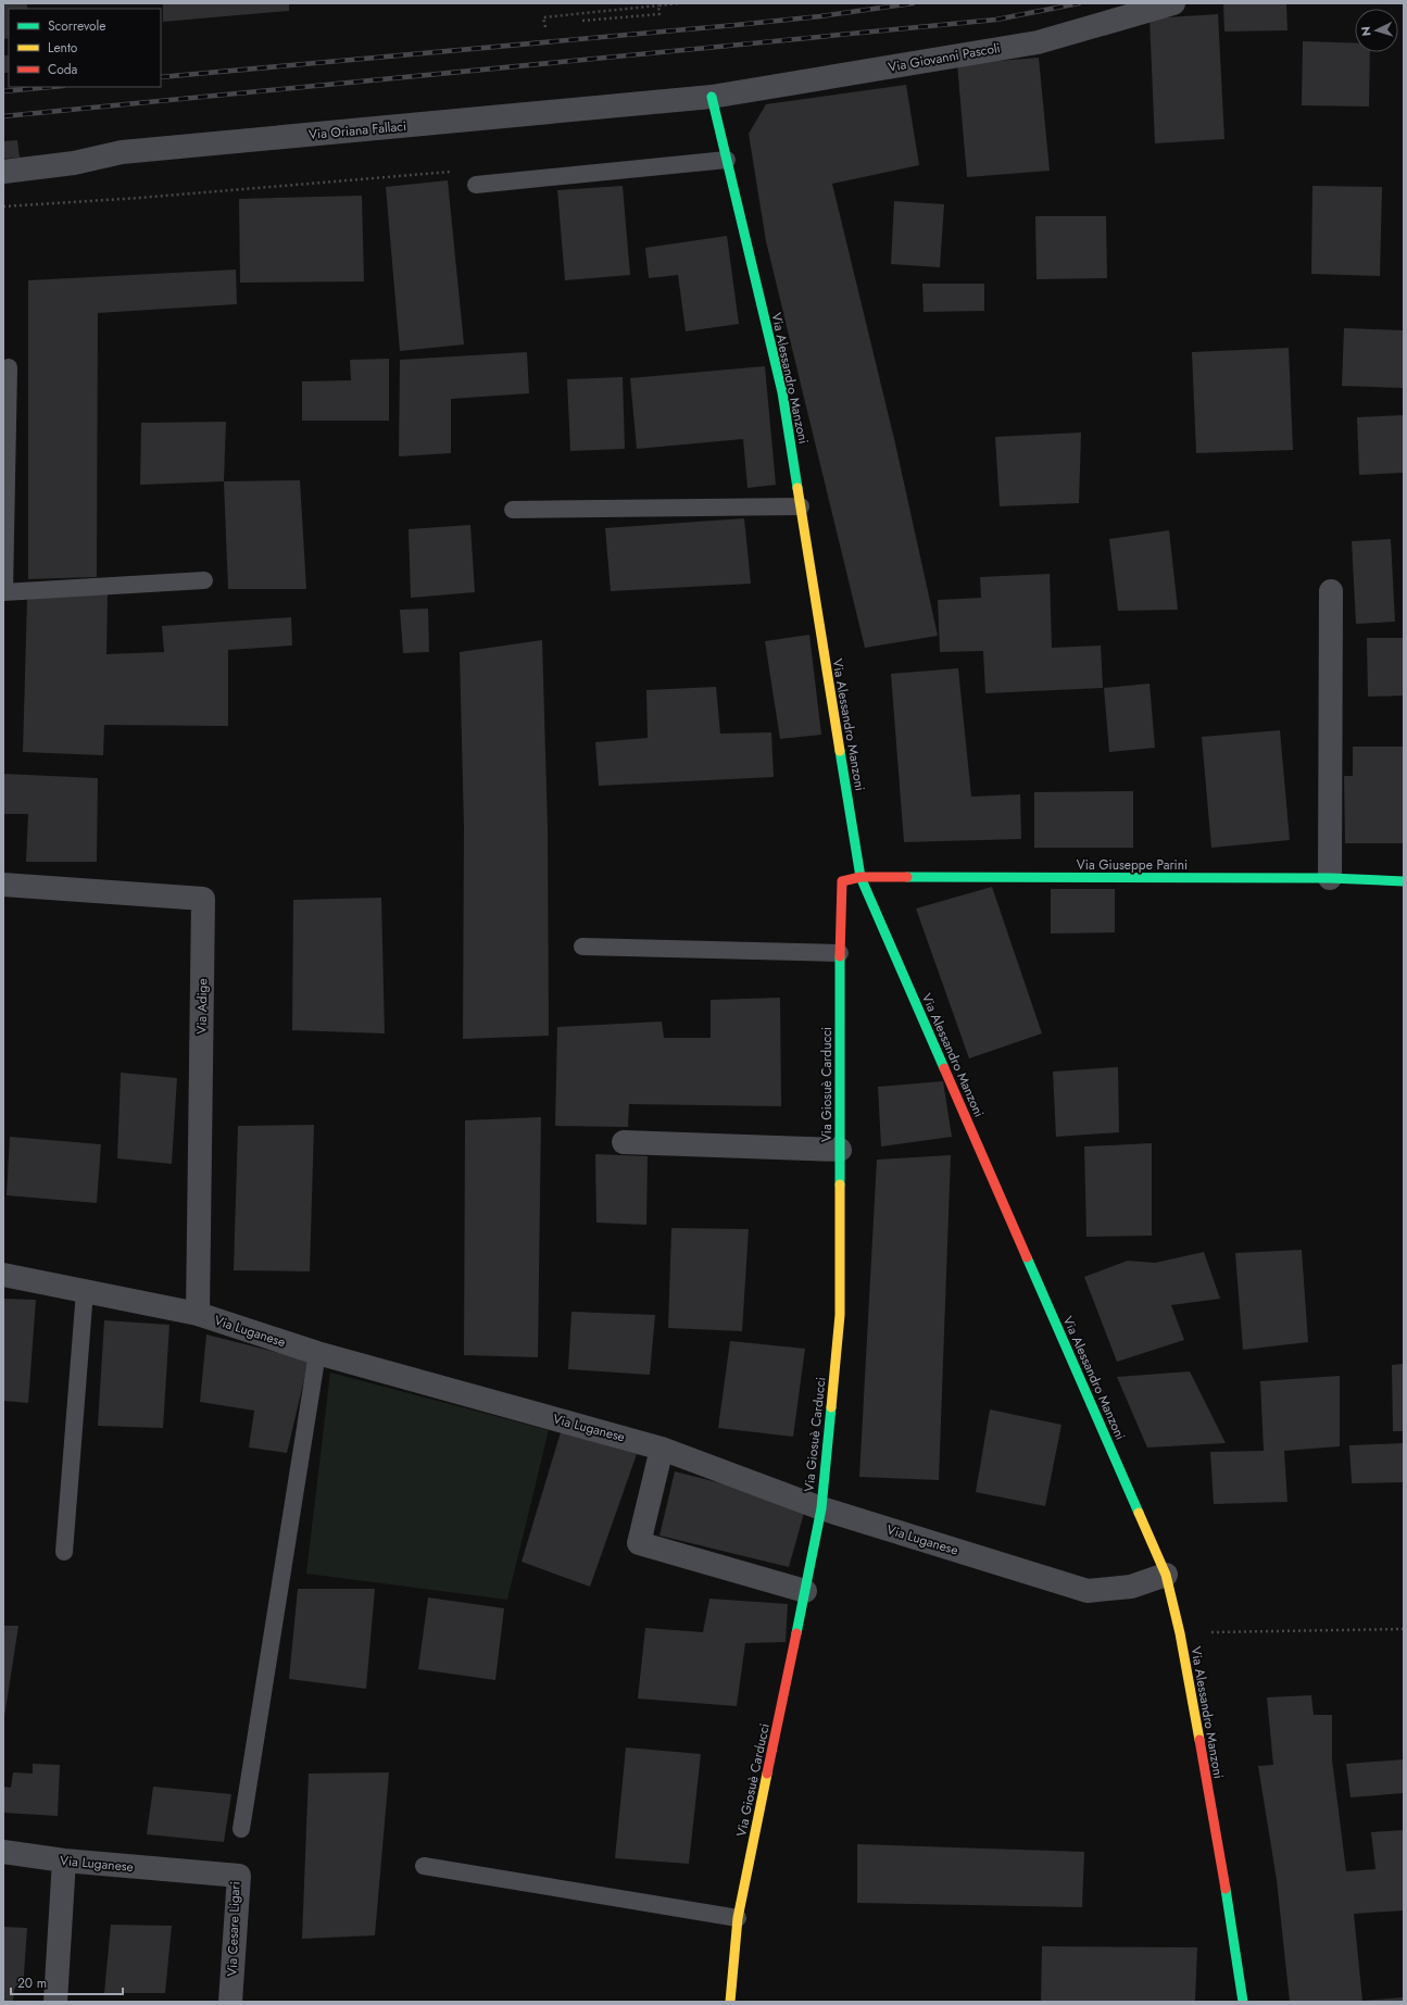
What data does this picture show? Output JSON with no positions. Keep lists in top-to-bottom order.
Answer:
{
  "streets": {
    "street": [
      "Via Giovanni Pascoli",
      "Via Oriana Fallaci",
      "Via Alessandro Manzoni",
      "Via Giuseppe Parini",
      "Via Adige",
      "Via Giosuè Carducci",
      "Via Luganese",
      "Via Cesare Ligari"
    ]
  },
  "crossings": [
    ["Via Giovanni Pascoli", "Via Oriana Fallaci"],
    ["Via Giovanni Pascoli", "Via Alessandro Manzoni"],
    ["Via Oriana Fallaci", "Via Alessandro Manzoni"],
    ["Via Alessandro Manzoni", "Via Giuseppe Parini"],
    ["Via Alessandro Manzoni", "Via Giosuè Carducci"],
    ["Via Alessandro Manzoni", "Via Luganese"],
    ["Via Giuseppe Parini", "Via Giosuè Carducci"],
    ["Via Adige", "Via Luganese"],
    ["Via Giosuè Carducci", "Via Luganese"],
    ["Via Luganese", "Via Cesare Ligari"]
  ],
  "legend": ["Scorrevole", "Lento", "Coda"],
  "scale_bar": "20 m",
  "north": "left"
}
